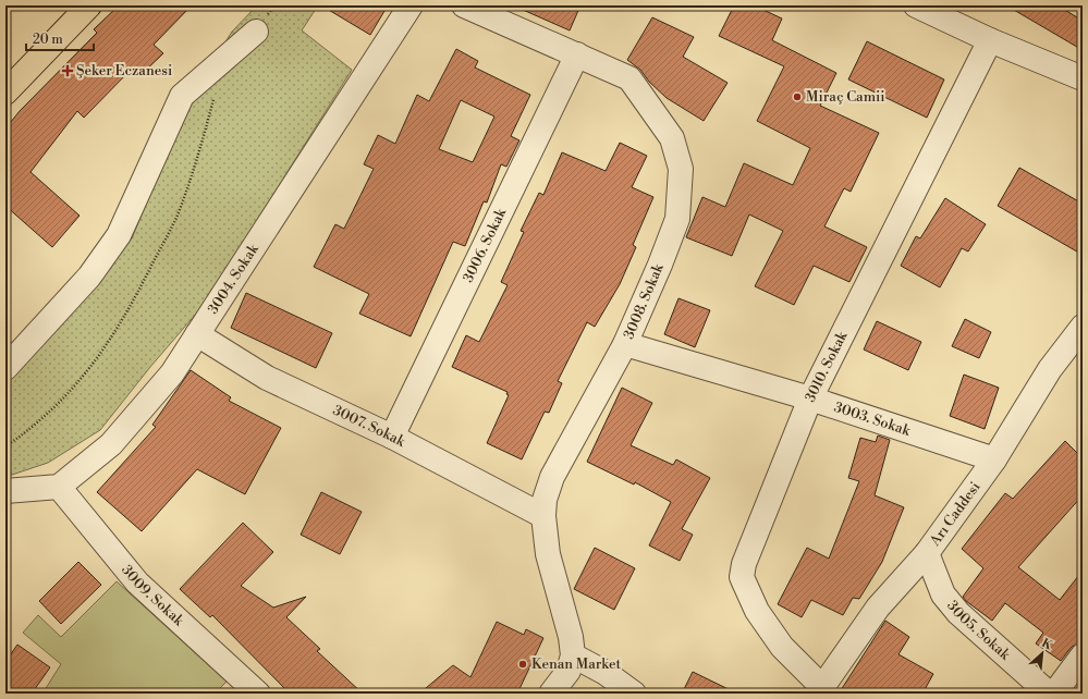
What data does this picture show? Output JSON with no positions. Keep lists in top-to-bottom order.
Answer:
{
  "streets": {
    "street": [
      "3006. Sokak",
      "3004. Sokak",
      "3008. Sokak",
      "3010. Sokak",
      "3003. Sokak",
      "3007. Sokak",
      "Arı Caddesi",
      "3009. Sokak",
      "3005. Sokak"
    ]
  },
  "crossings": [
    ["3006. Sokak", "3008. Sokak"],
    ["3006. Sokak", "3007. Sokak"],
    ["3004. Sokak", "3007. Sokak"],
    ["3004. Sokak", "3009. Sokak"],
    ["3008. Sokak", "3003. Sokak"],
    ["3008. Sokak", "3007. Sokak"],
    ["3010. Sokak", "3003. Sokak"],
    ["3010. Sokak", "Arı Caddesi"],
    ["3003. Sokak", "Arı Caddesi"],
    ["Arı Caddesi", "3005. Sokak"]
  ],
  "places": {
    "health": ["Şeker Eczanesi"],
    "other": ["Miraç Camii", "Kenan Market"]
  },
  "scale_bar": "20 m",
  "north": "top right"
}
